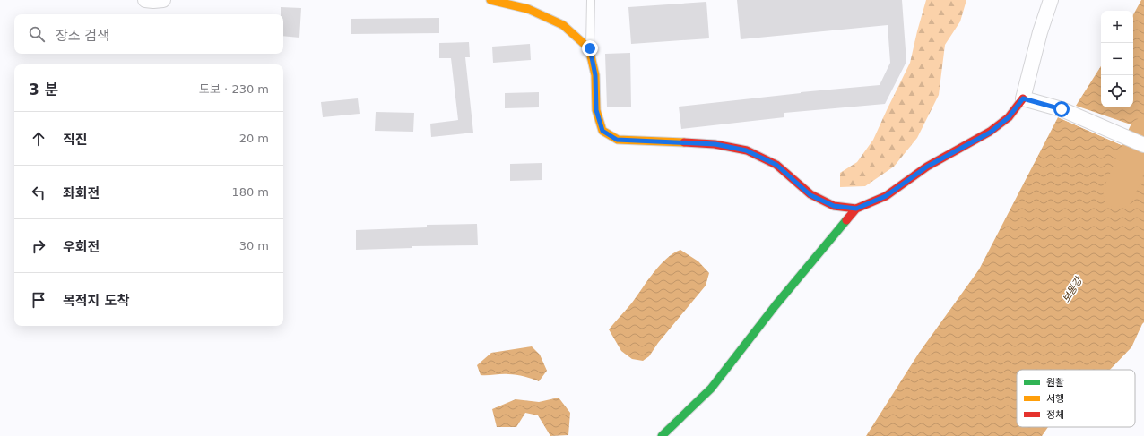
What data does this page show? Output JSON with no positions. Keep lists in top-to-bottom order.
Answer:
{
  "water": ["보통강"],
  "legend": ["원활", "서행", "정체"],
  "page": {
    "map_buttons": ["+", "−"],
    "search": "장소 검색",
    "heading": ["3 분", "도보 · 230 m"],
    "list": [
      ["직진", "20 m"],
      ["좌회전", "180 m"],
      ["우회전", "30 m"],
      "목적지 도착"
    ]
  }
}
